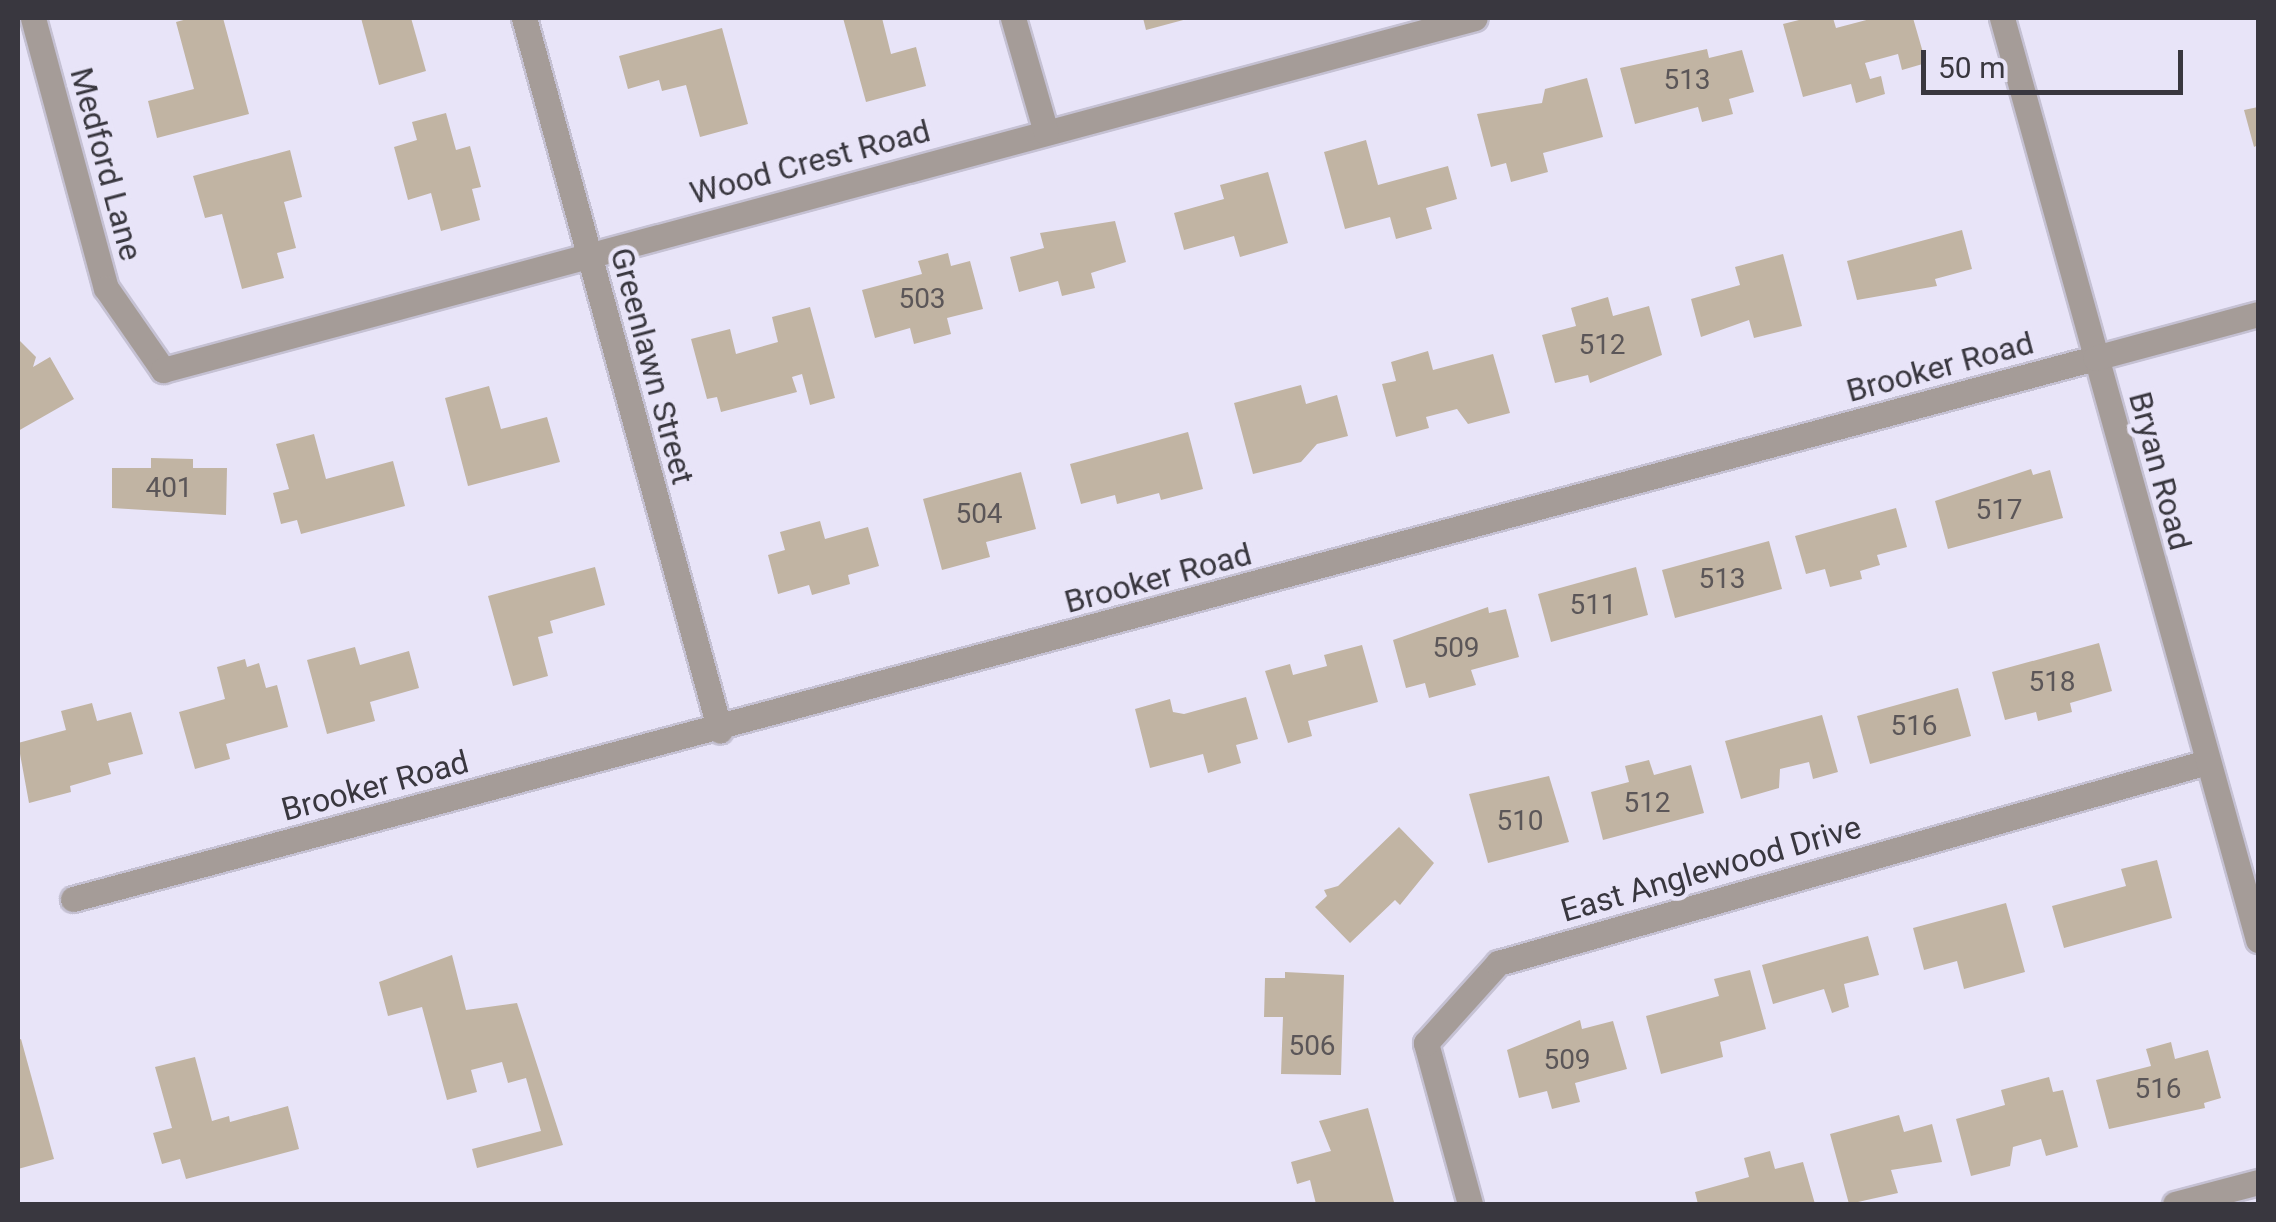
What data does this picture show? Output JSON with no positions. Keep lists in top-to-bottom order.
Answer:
{
  "streets": {
    "street": [
      "Wood Crest Road",
      "Medford Lane",
      "Greenlawn Street",
      "Brooker Road",
      "Bryan Road",
      "East Anglewood Drive"
    ]
  },
  "crossings": [
    ["Wood Crest Road", "Medford Lane"],
    ["Wood Crest Road", "Greenlawn Street"],
    ["Greenlawn Street", "Brooker Road"],
    ["Brooker Road", "Bryan Road"],
    ["Bryan Road", "East Anglewood Drive"]
  ],
  "house_numbers": [
    "513",
    "503",
    "512",
    "401",
    "517",
    "504",
    "513",
    "511",
    "509",
    "518",
    "516",
    "512",
    "510",
    "506",
    "509",
    "516"
  ],
  "scale_bar": "50 m"
}
